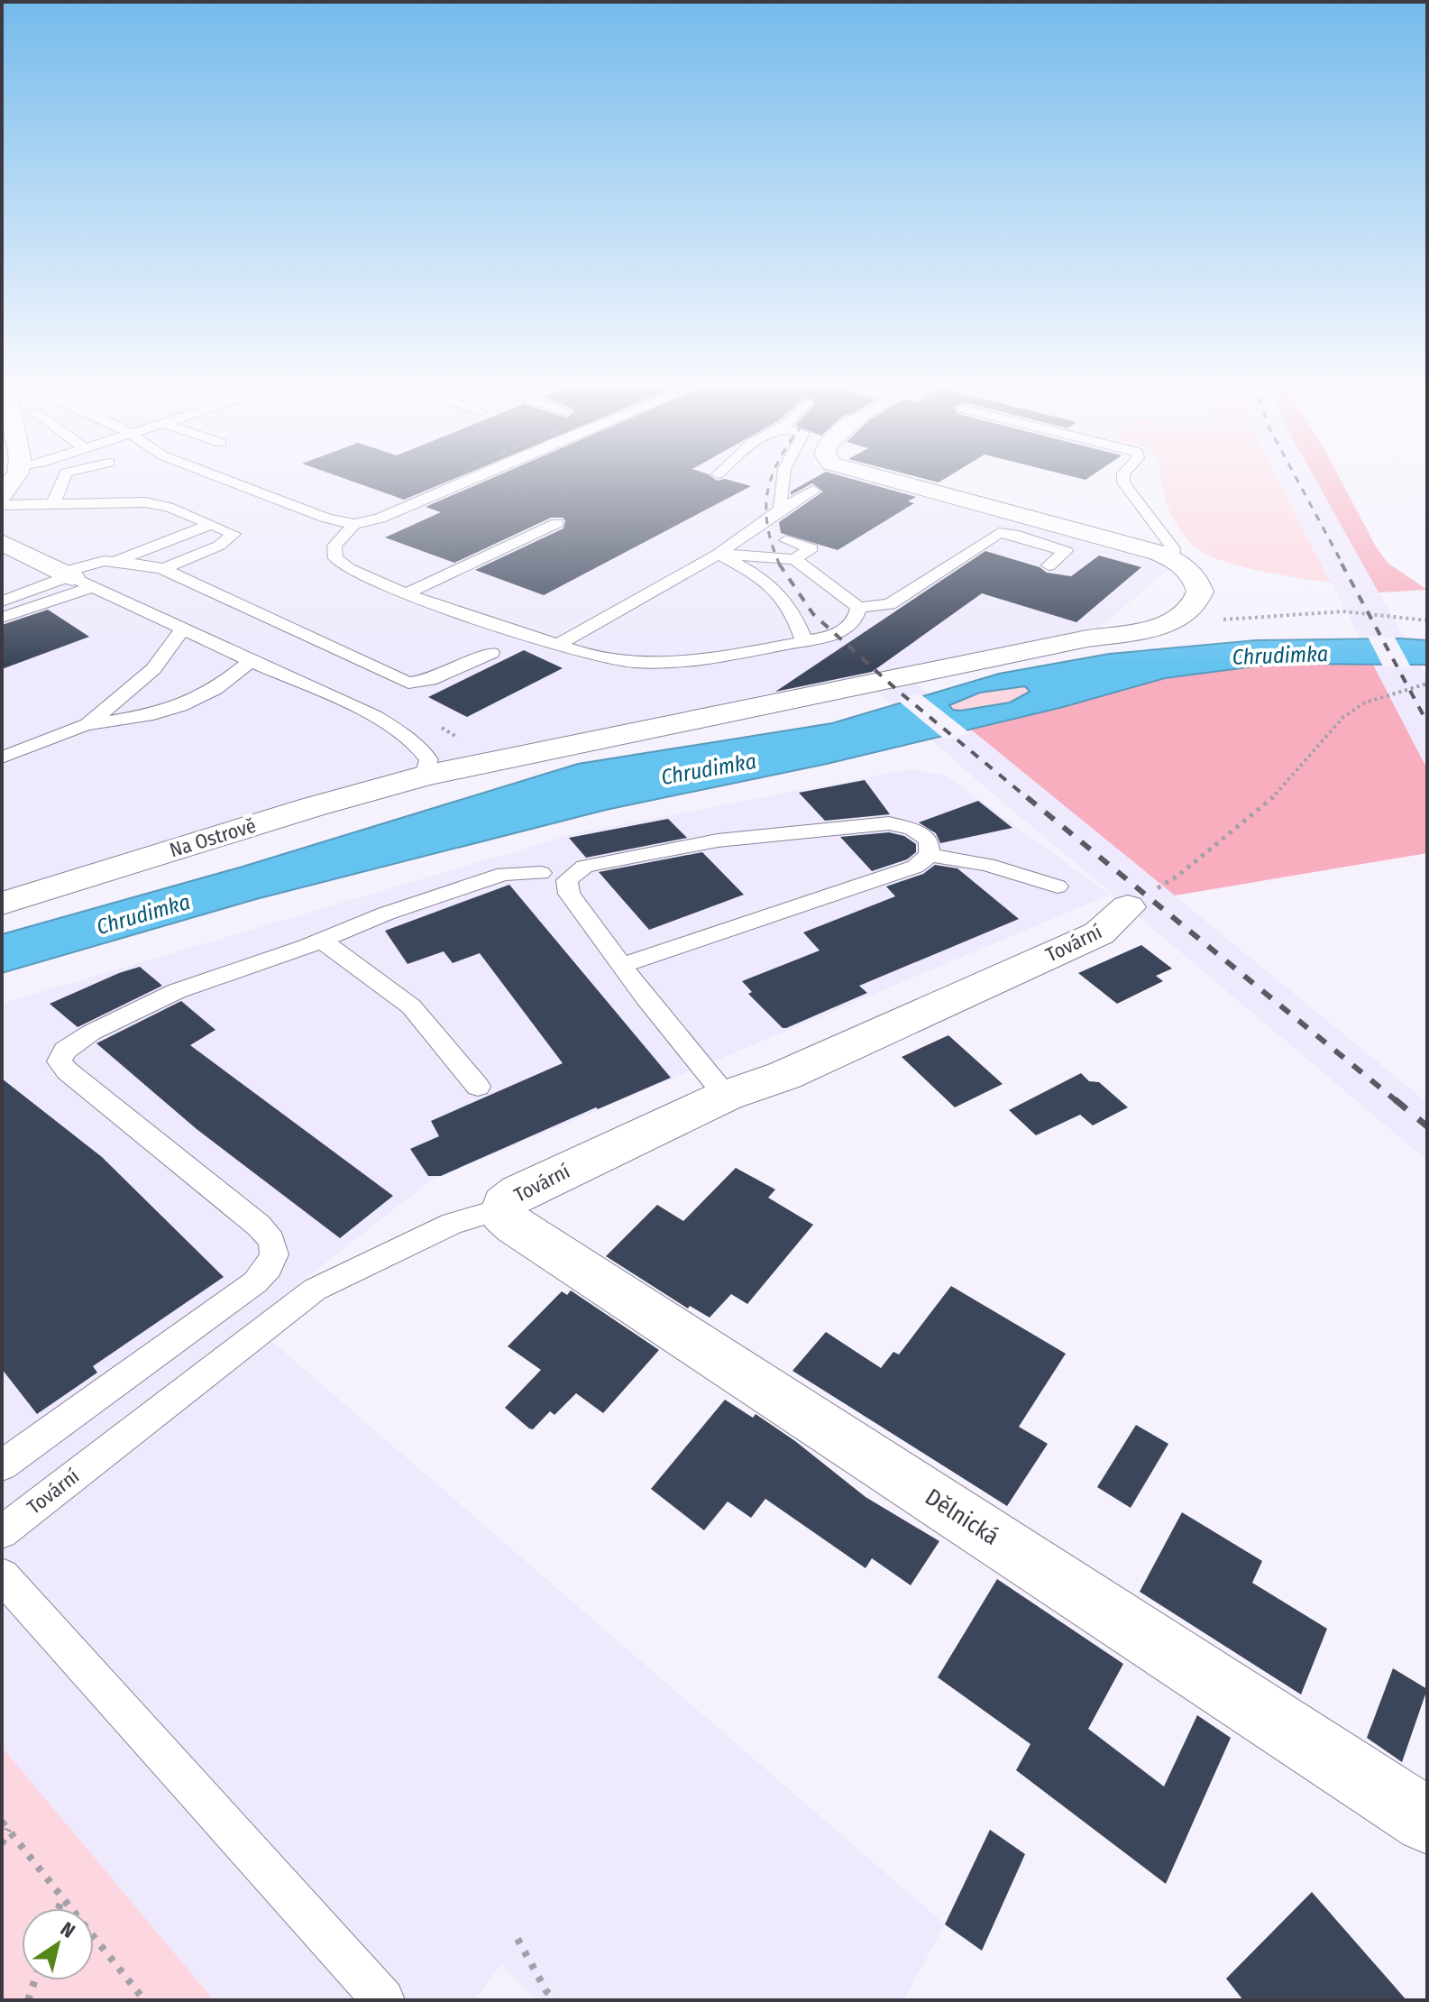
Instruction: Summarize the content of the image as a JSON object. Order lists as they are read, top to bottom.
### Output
{
  "streets": {
    "street": ["Na Ostrově", "Tovární", "Dělnická"]
  },
  "crossings": [
    ["Tovární", "Dělnická"]
  ],
  "water": ["Chrudimka"],
  "north": "top right"
}
